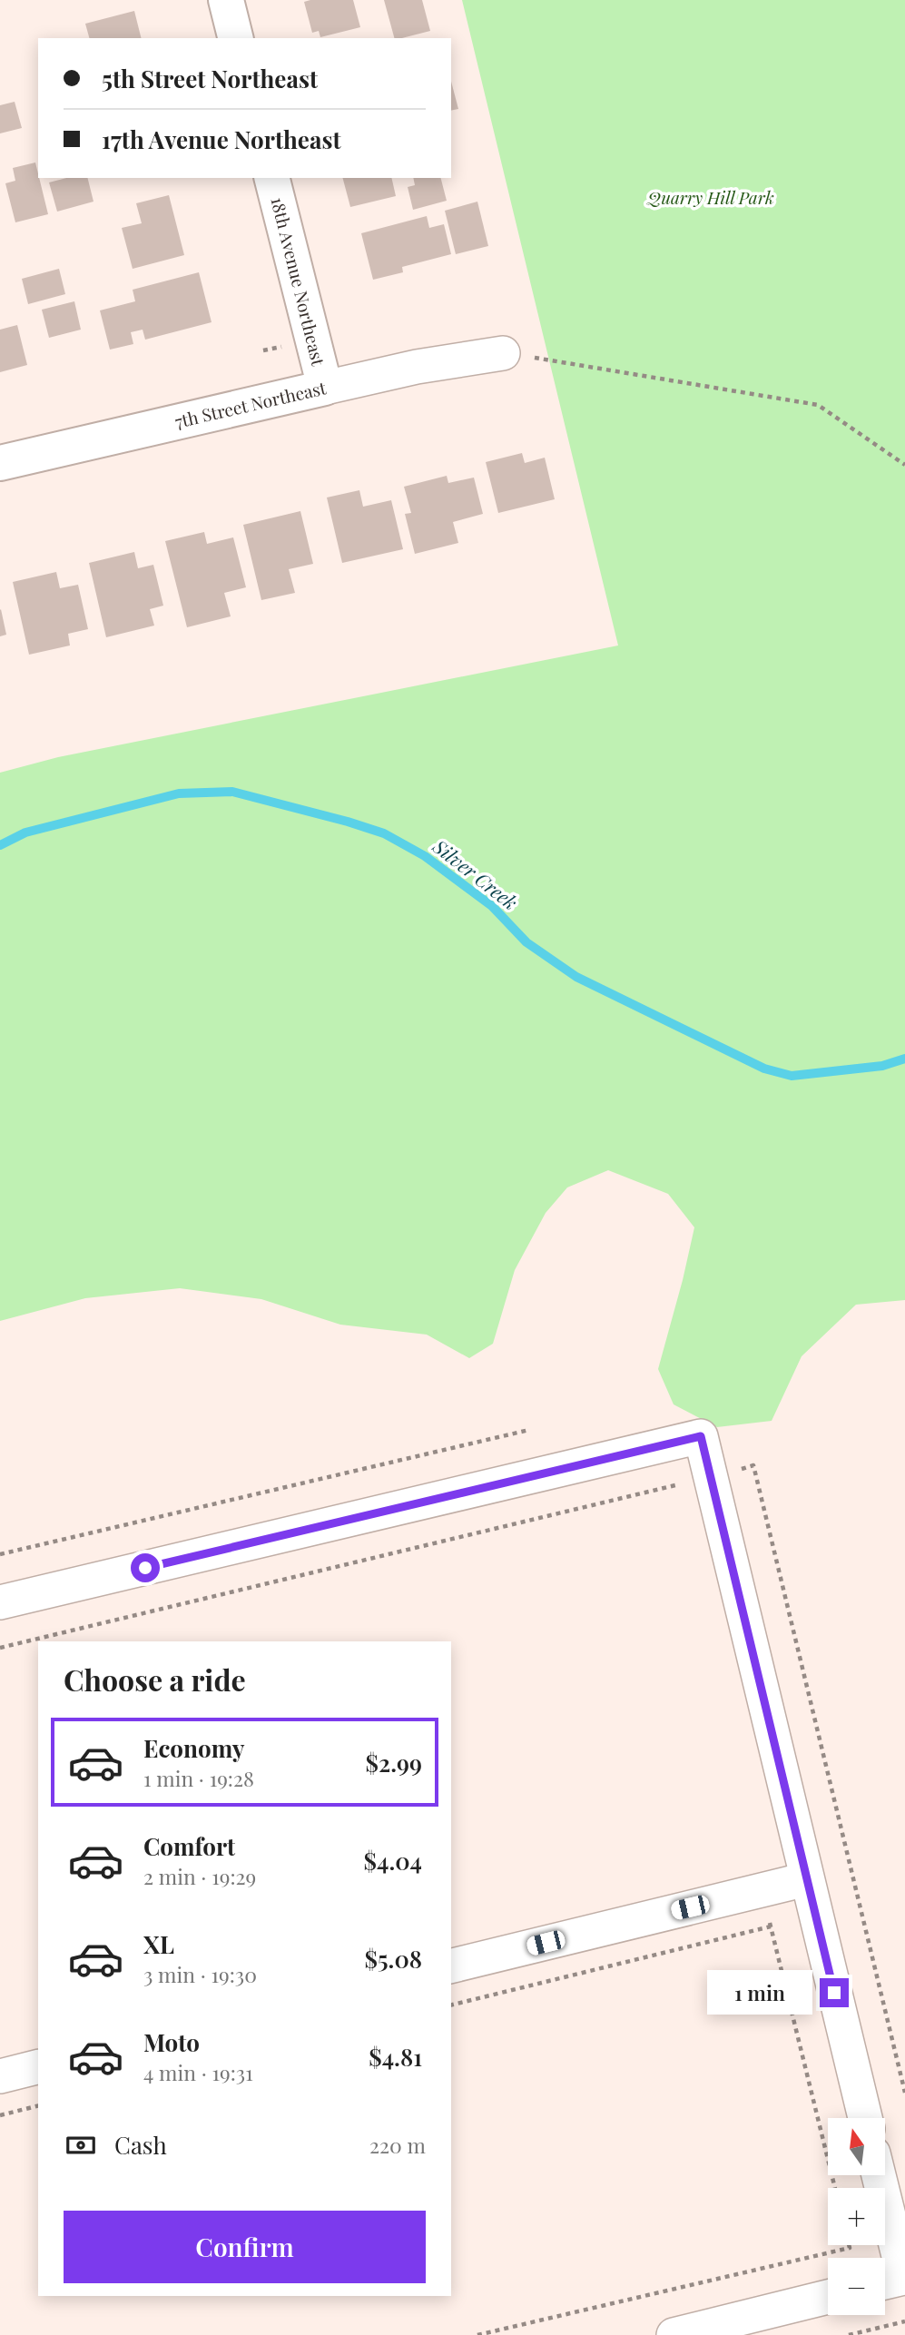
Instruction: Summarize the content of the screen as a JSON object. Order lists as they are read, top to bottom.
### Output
{
  "streets": {
    "street": ["18th Avenue Northeast", "7th Street Northeast"]
  },
  "crossings": [
    ["18th Avenue Northeast", "7th Street Northeast"]
  ],
  "water": ["Silver Creek"],
  "parks": ["Quarry Hill Park"],
  "north": "top",
  "page": {
    "banner": ["5th Street Northeast", "17th Avenue Northeast"],
    "heading": "Choose a ride",
    "list": [
      {
        "name": "Economy",
        "note": "1 min · 19:28",
        "value": "$2.99"
      },
      {
        "name": "Comfort",
        "note": "2 min · 19:29",
        "value": "$4.04"
      },
      {
        "name": "XL",
        "note": "3 min · 19:30",
        "value": "$5.08"
      },
      {
        "name": "Moto",
        "note": "4 min · 19:31",
        "value": "$4.81"
      }
    ],
    "bubble": "1 min",
    "pay": ["Cash", "220 m"],
    "map_buttons": ["+", "−"],
    "buttons": "Confirm"
  }
}
